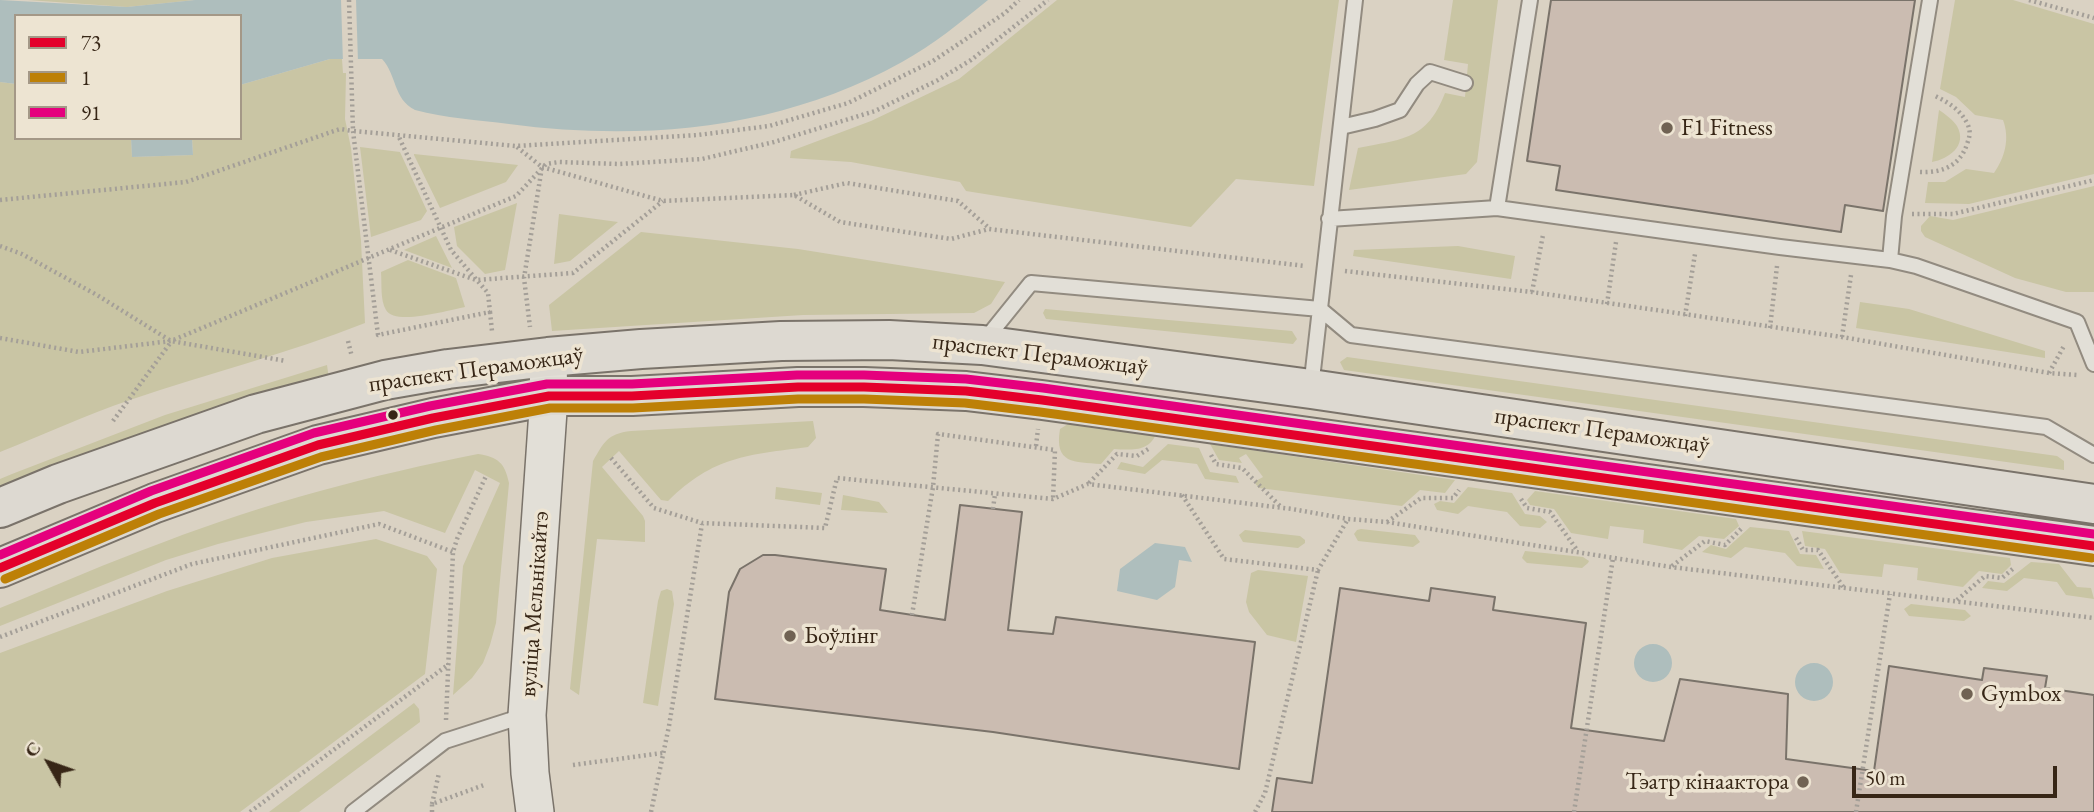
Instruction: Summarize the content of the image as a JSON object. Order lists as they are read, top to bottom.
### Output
{
  "streets": {
    "main road": ["праспект Пераможцаў", "вуліца Мельнікайтэ"]
  },
  "crossings": [
    ["праспект Пераможцаў", "вуліца Мельнікайтэ"]
  ],
  "places": [
    "F1 Fitness",
    "Боўлінг",
    "Gymbox",
    "Тэатр кінаактора"
  ],
  "lines": ["transit line 91", "transit line 73", "transit line 1"],
  "legend": ["73", "1", "91"],
  "scale_bar": "50 m",
  "north": "top left"
}
